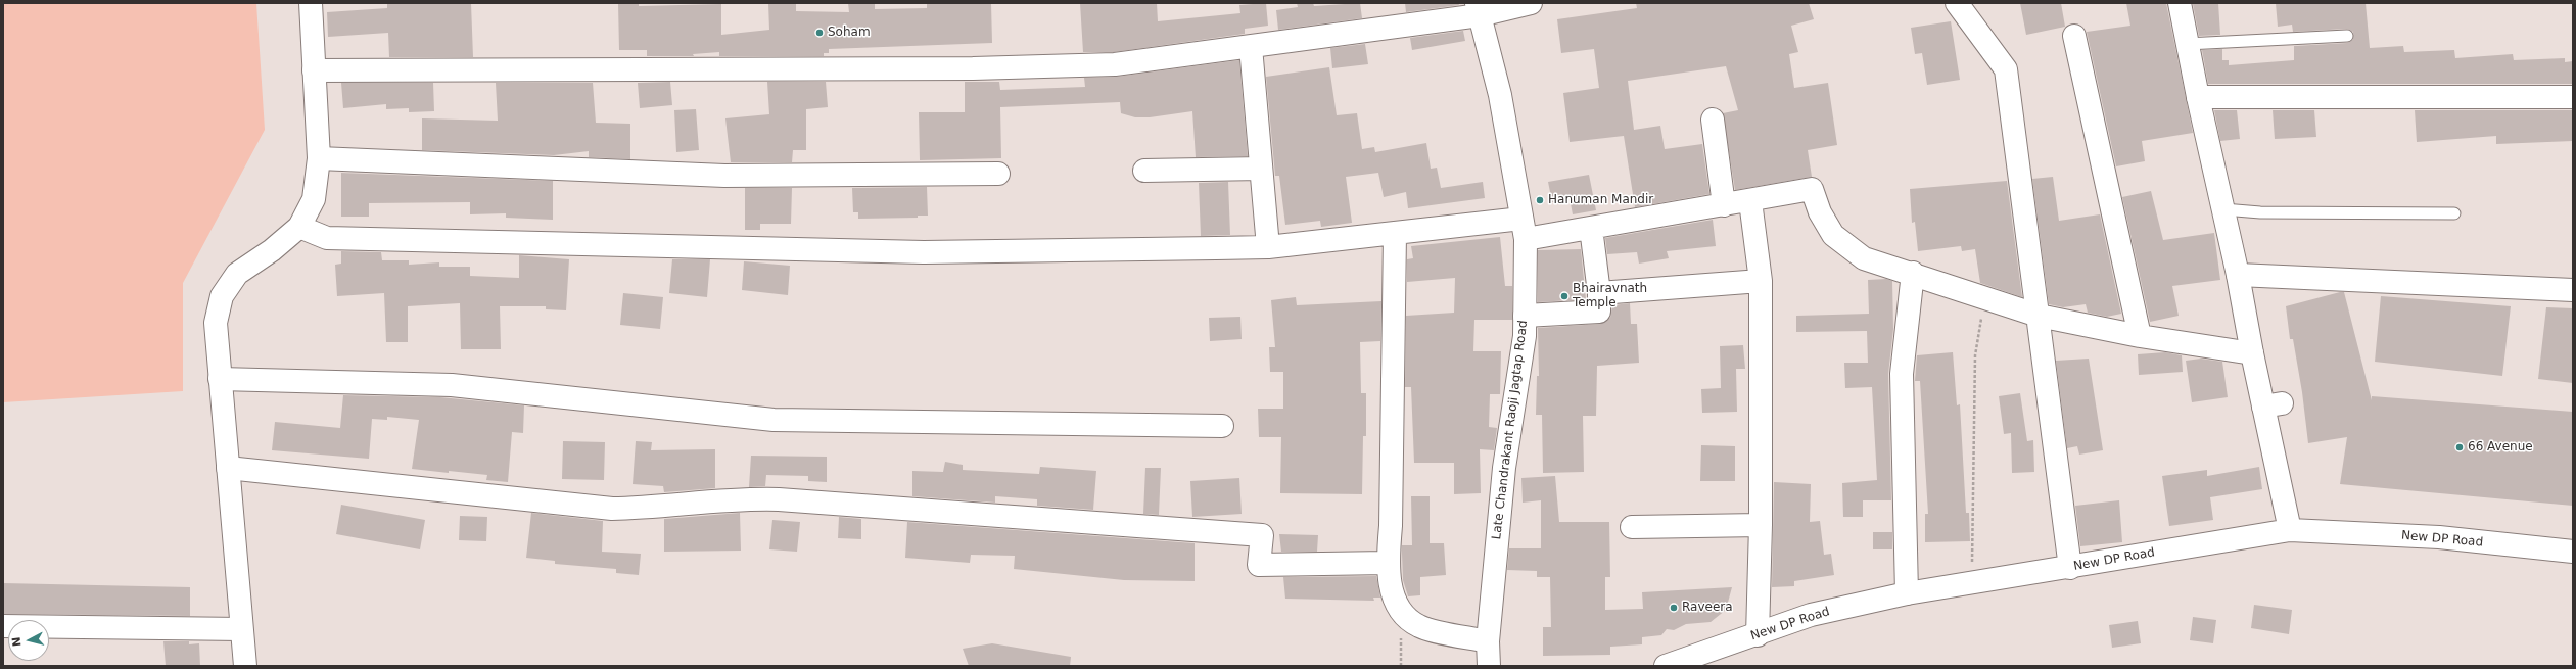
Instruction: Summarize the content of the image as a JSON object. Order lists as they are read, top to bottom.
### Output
{
  "streets": {
    "street": ["Late Chandrakant Raoji Jagtap Road", "New DP Road"]
  },
  "places": [
    "Soham",
    "Hanuman Mandir",
    "Bhairavnath Temple",
    "66 Avenue",
    "Raveera"
  ],
  "north": "left"
}
